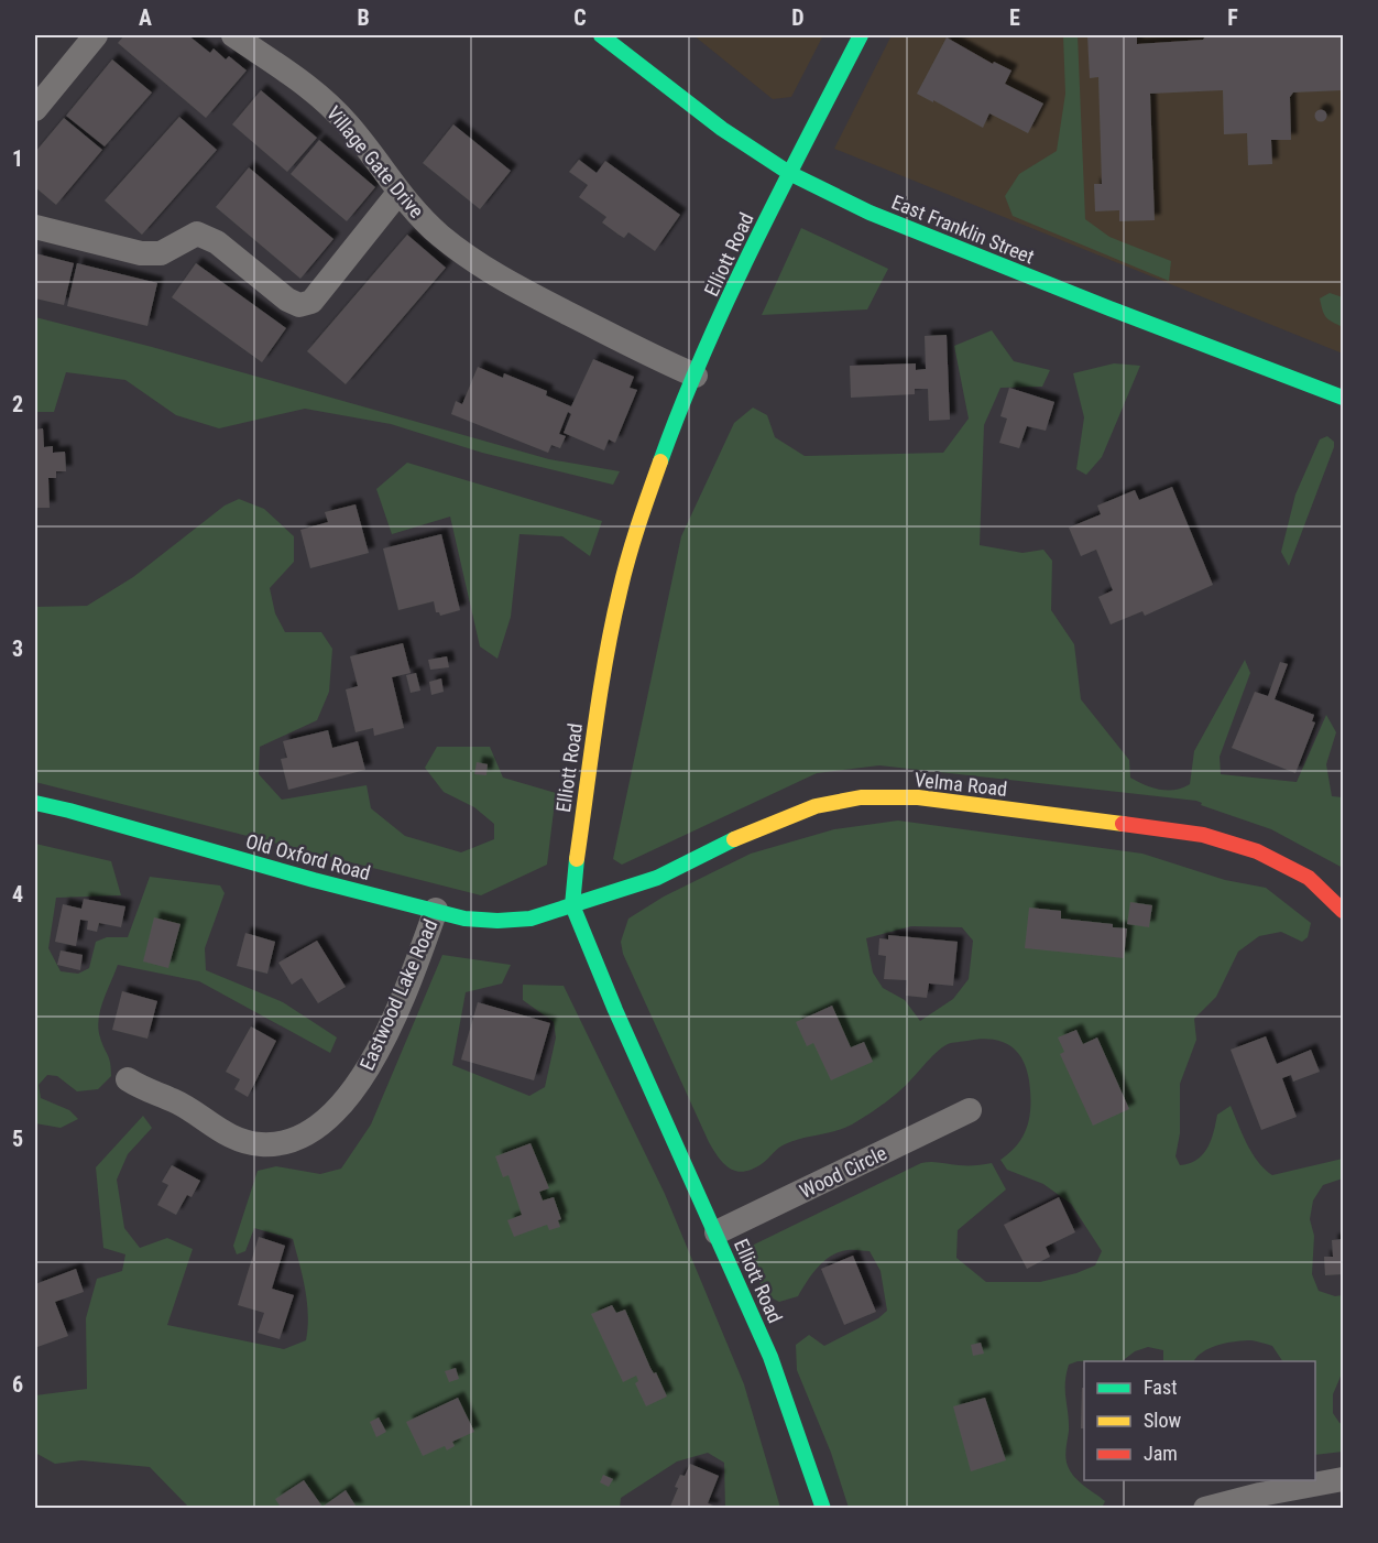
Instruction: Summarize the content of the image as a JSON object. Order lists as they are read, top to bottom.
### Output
{
  "streets": {
    "street": [
      "Village Gate Drive",
      "East Franklin Street",
      "Elliott Road",
      "Velma Road",
      "Old Oxford Road",
      "Eastwood Lake Road",
      "Wood Circle"
    ]
  },
  "crossings": [
    ["Village Gate Drive", "Elliott Road"],
    ["East Franklin Street", "Elliott Road"],
    ["Elliott Road", "Velma Road"],
    ["Elliott Road", "Old Oxford Road"],
    ["Elliott Road", "Wood Circle"],
    ["Velma Road", "Old Oxford Road"],
    ["Old Oxford Road", "Eastwood Lake Road"]
  ],
  "legend": ["Fast", "Slow", "Jam"],
  "grid": {
    "columns": [
      "A",
      "B",
      "C",
      "D",
      "E",
      "F"
    ],
    "rows": [
      "1",
      "2",
      "3",
      "4",
      "5",
      "6"
    ]
  }
}
